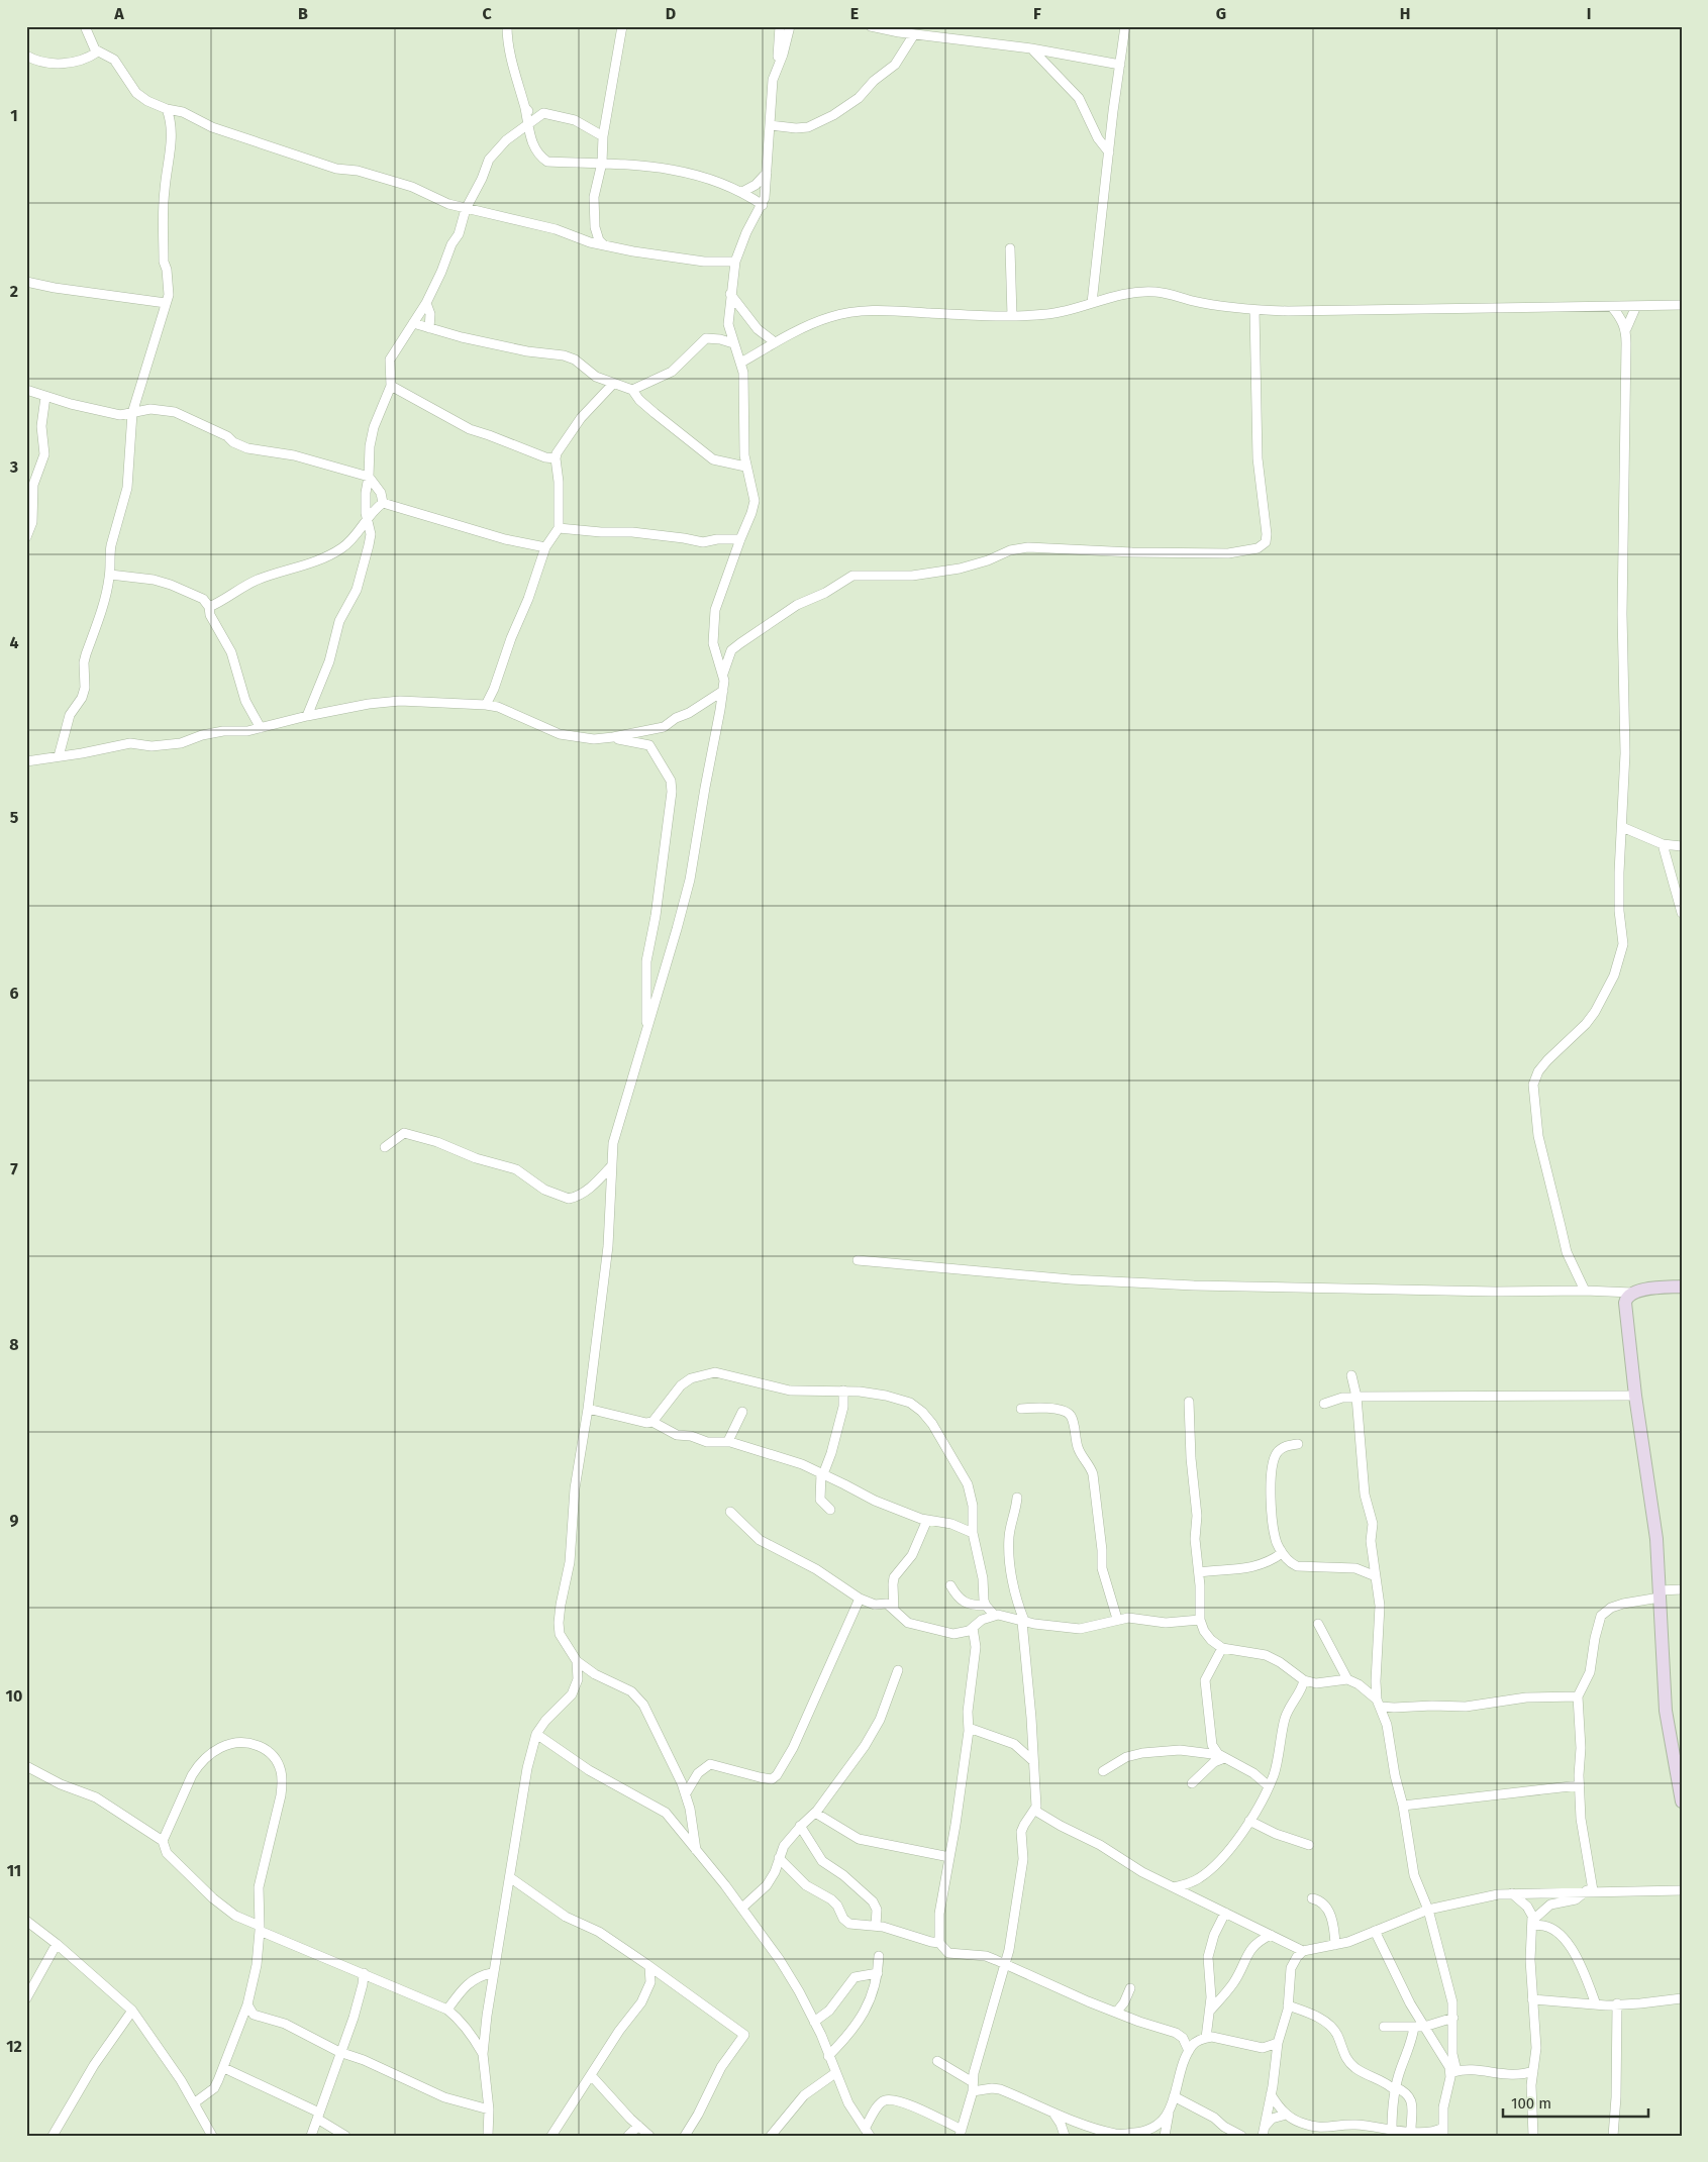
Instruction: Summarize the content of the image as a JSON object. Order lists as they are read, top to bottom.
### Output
{
  "scale_bar": "100 m",
  "grid": {
    "columns": [
      "A",
      "B",
      "C",
      "D",
      "E",
      "F",
      "G",
      "H",
      "I"
    ],
    "rows": [
      "1",
      "2",
      "3",
      "4",
      "5",
      "6",
      "7",
      "8",
      "9",
      "10",
      "11",
      "12"
    ]
  }
}
